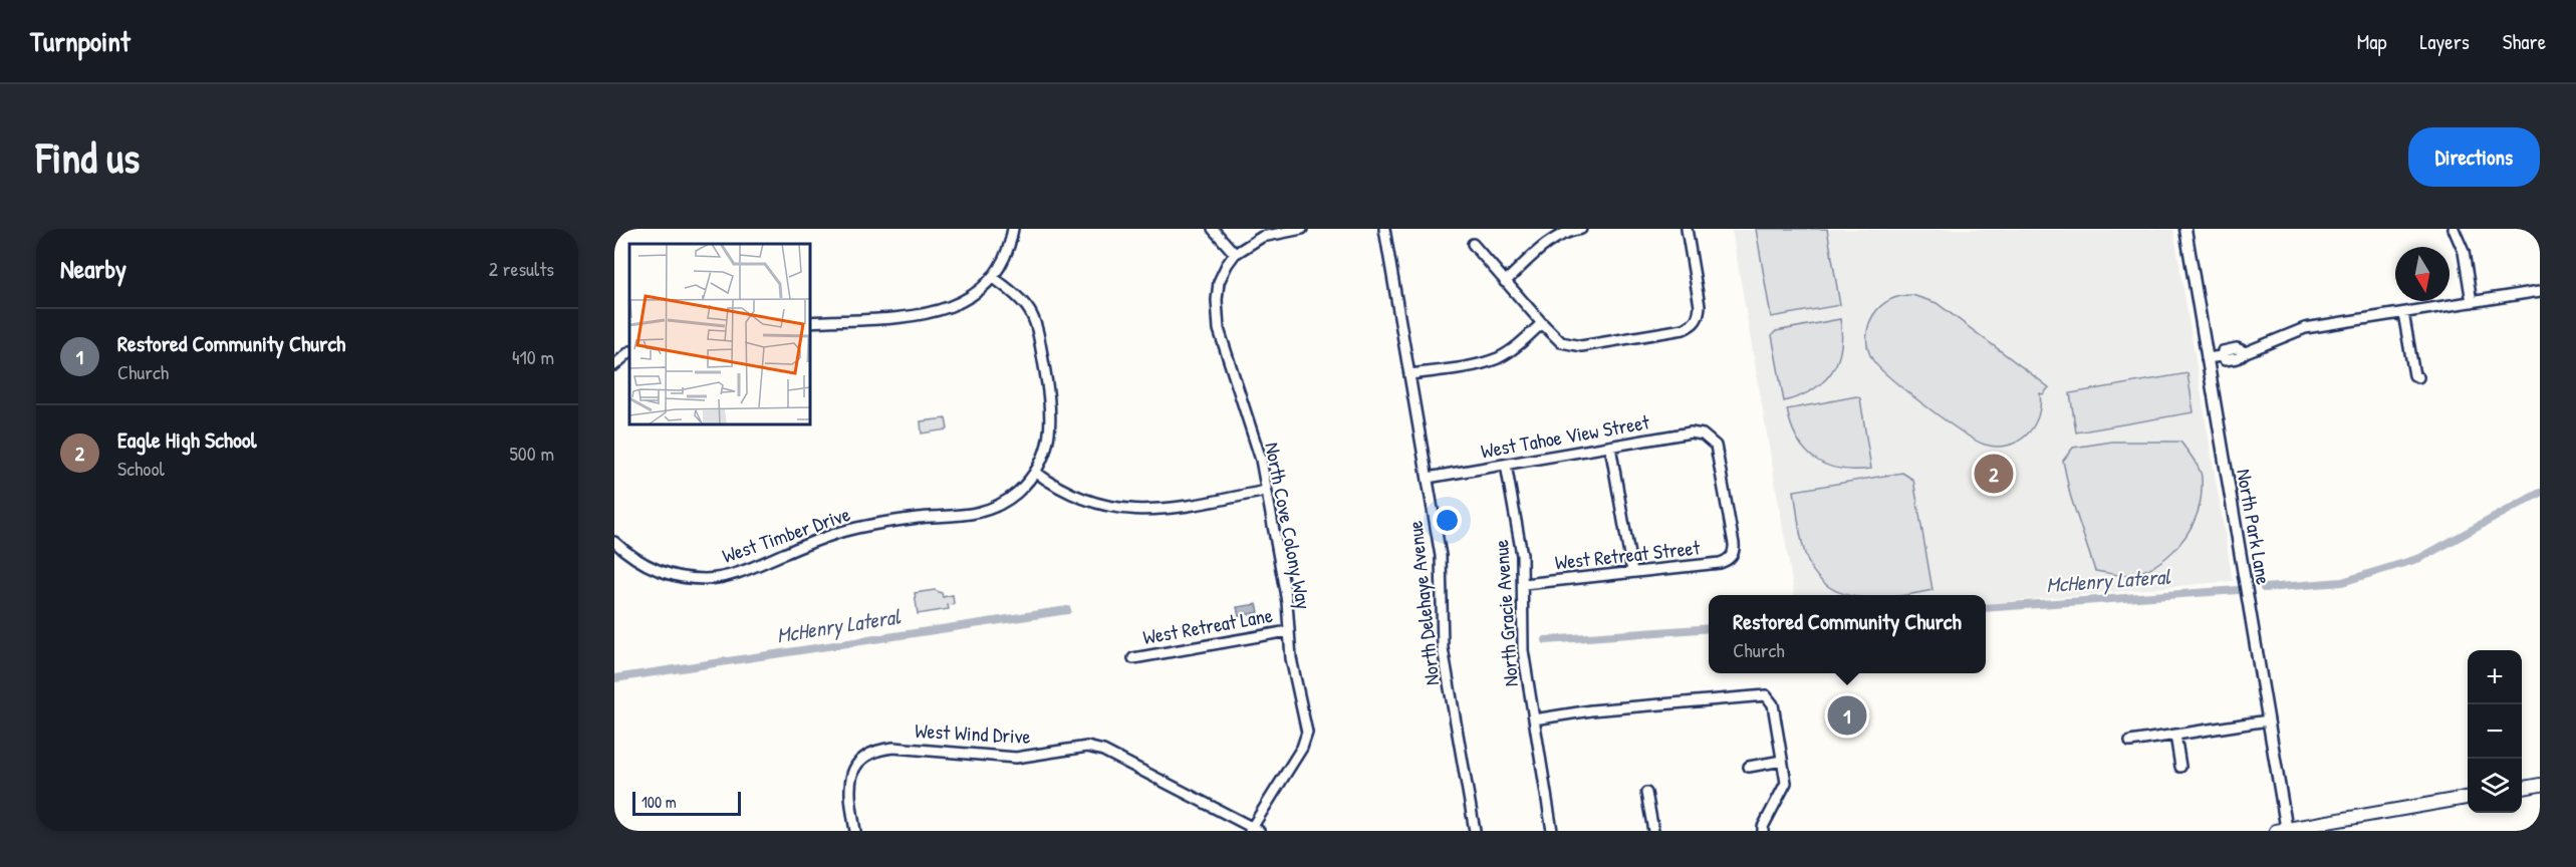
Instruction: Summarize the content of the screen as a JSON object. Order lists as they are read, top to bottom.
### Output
{
  "streets": {
    "street": [
      "West Tahoe View Street",
      "North Cove Colony Way",
      "North Park Lane",
      "West Timber Drive",
      "West Retreat Street",
      "North Delehaye Avenue",
      "North Gracie Avenue",
      "West Retreat Lane",
      "West Wind Drive"
    ]
  },
  "crossings": [
    ["West Tahoe View Street", "West Retreat Street"],
    ["West Tahoe View Street", "North Delehaye Avenue"],
    ["West Tahoe View Street", "North Gracie Avenue"],
    ["North Cove Colony Way", "West Retreat Lane"],
    ["North Cove Colony Way", "West Wind Drive"],
    ["West Retreat Street", "North Gracie Avenue"]
  ],
  "water": ["McHenry Lateral"],
  "scale_bar": "100 m",
  "north": "bottom",
  "page": {
    "header": "Turnpoint",
    "nav": ["Map", "Layers", "Share"],
    "buttons": "Directions",
    "title": "Find us",
    "heading": ["Nearby", "2 results"],
    "list": [
      {
        "mark": "1",
        "name": "Restored Community Church",
        "note": "Church",
        "value": "410 m"
      },
      {
        "mark": "2",
        "name": "Eagle High School",
        "note": "School",
        "value": "500 m"
      }
    ],
    "pins": ["2", "1"],
    "popup": ["Restored Community Church", "Church"],
    "map_buttons": ["+", "−"],
    "scale": "100 m"
  }
}
